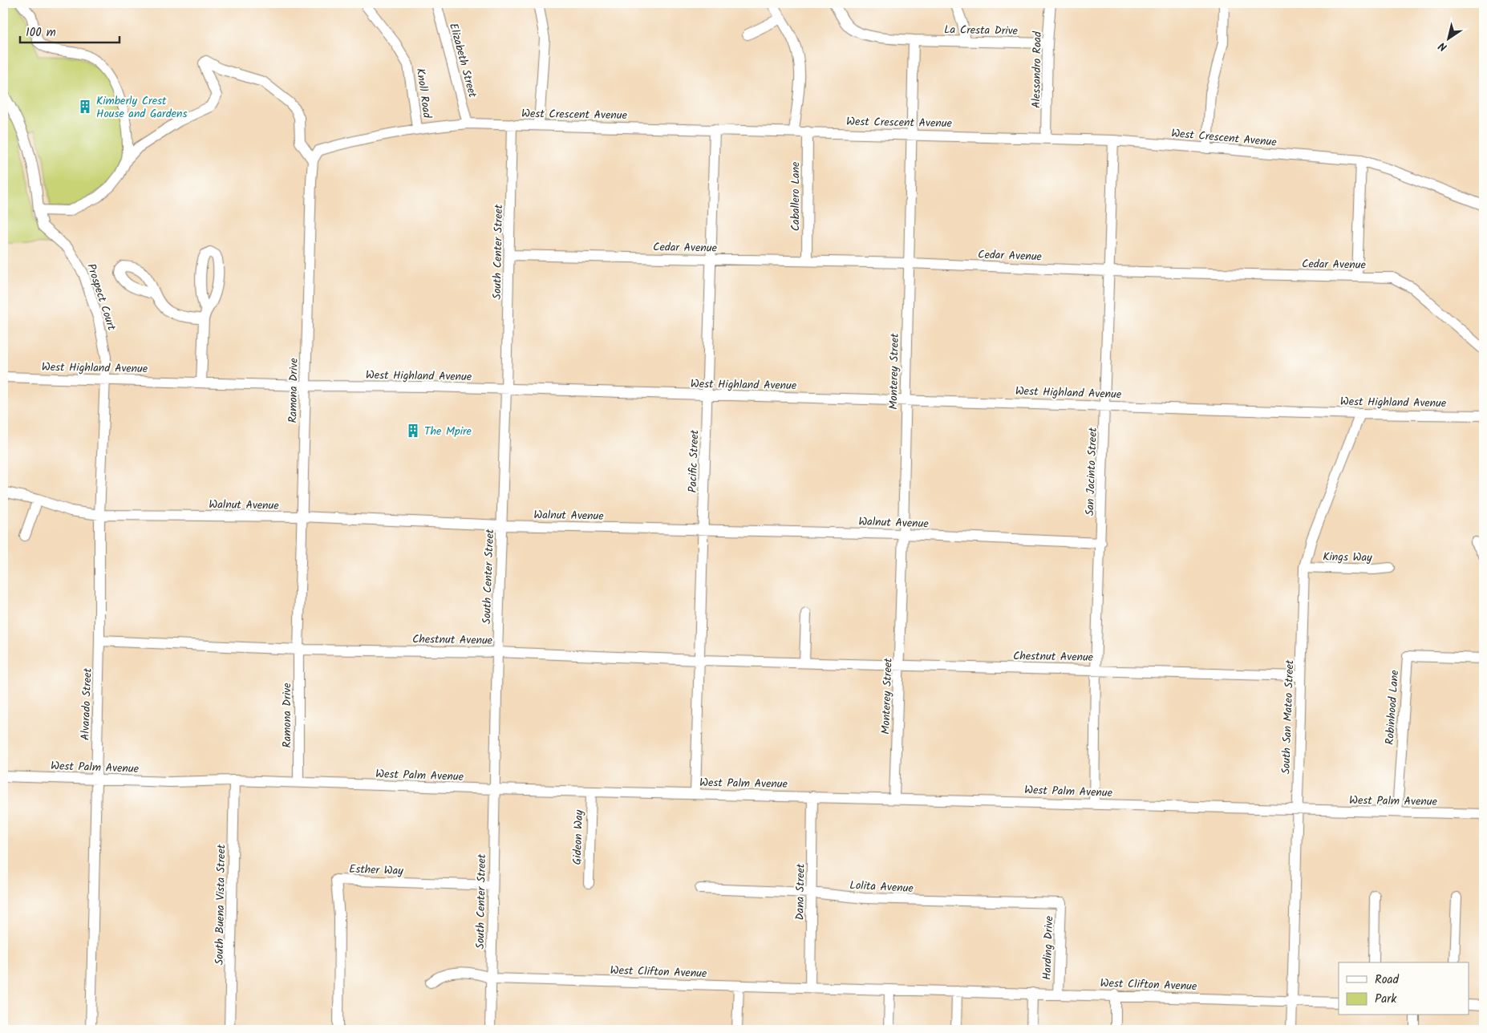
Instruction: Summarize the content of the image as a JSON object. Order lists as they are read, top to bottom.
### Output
{
  "streets": {
    "street": [
      "La Cresta Drive",
      "Elizabeth Street",
      "Alessandro Road",
      "Knoll Road",
      "West Crescent Avenue",
      "Caballero Lane",
      "Cedar Avenue",
      "South Center Street",
      "Prospect Court",
      "West Highland Avenue",
      "Monterey Street",
      "Ramona Drive",
      "Pacific Street",
      "San Jacinto Street",
      "Walnut Avenue",
      "Kings Way",
      "Chestnut Avenue",
      "Alvarado Street",
      "Robinhood Lane",
      "South San Mateo Street",
      "West Palm Avenue",
      "Gideon Way",
      "Esther Way",
      "Lolita Avenue",
      "Dana Street",
      "South Buena Vista Street",
      "Harding Drive",
      "West Clifton Avenue"
    ]
  },
  "crossings": [
    ["La Cresta Drive", "Alessandro Road"],
    ["La Cresta Drive", "Monterey Street"],
    ["Elizabeth Street", "West Crescent Avenue"],
    ["Alessandro Road", "West Crescent Avenue"],
    ["Knoll Road", "West Crescent Avenue"],
    ["West Crescent Avenue", "Caballero Lane"],
    ["West Crescent Avenue", "South Center Street"],
    ["West Crescent Avenue", "Monterey Street"],
    ["West Crescent Avenue", "Ramona Drive"],
    ["West Crescent Avenue", "Pacific Street"],
    ["West Crescent Avenue", "San Jacinto Street"],
    ["Caballero Lane", "Cedar Avenue"],
    ["Cedar Avenue", "South Center Street"],
    ["Cedar Avenue", "Monterey Street"],
    ["Cedar Avenue", "Pacific Street"],
    ["Cedar Avenue", "San Jacinto Street"],
    ["South Center Street", "West Highland Avenue"],
    ["South Center Street", "Walnut Avenue"],
    ["South Center Street", "Chestnut Avenue"],
    ["South Center Street", "West Palm Avenue"],
    ["South Center Street", "Esther Way"],
    ["South Center Street", "West Clifton Avenue"],
    ["Prospect Court", "West Highland Avenue"],
    ["Prospect Court", "Alvarado Street"],
    ["West Highland Avenue", "Monterey Street"],
    ["West Highland Avenue", "Ramona Drive"],
    ["West Highland Avenue", "Pacific Street"],
    ["West Highland Avenue", "San Jacinto Street"],
    ["West Highland Avenue", "Alvarado Street"],
    ["West Highland Avenue", "South San Mateo Street"],
    ["Monterey Street", "Walnut Avenue"],
    ["Monterey Street", "Chestnut Avenue"],
    ["Monterey Street", "West Palm Avenue"],
    ["Ramona Drive", "Walnut Avenue"],
    ["Ramona Drive", "Chestnut Avenue"],
    ["Ramona Drive", "West Palm Avenue"],
    ["Pacific Street", "Walnut Avenue"],
    ["Pacific Street", "Chestnut Avenue"],
    ["Pacific Street", "West Palm Avenue"],
    ["San Jacinto Street", "Walnut Avenue"],
    ["San Jacinto Street", "Chestnut Avenue"],
    ["San Jacinto Street", "West Palm Avenue"],
    ["Walnut Avenue", "Alvarado Street"],
    ["Kings Way", "South San Mateo Street"],
    ["Chestnut Avenue", "Alvarado Street"],
    ["Chestnut Avenue", "South San Mateo Street"],
    ["Alvarado Street", "West Palm Avenue"],
    ["Robinhood Lane", "West Palm Avenue"],
    ["South San Mateo Street", "West Palm Avenue"],
    ["South San Mateo Street", "West Clifton Avenue"],
    ["West Palm Avenue", "Gideon Way"],
    ["West Palm Avenue", "Dana Street"],
    ["West Palm Avenue", "South Buena Vista Street"],
    ["Lolita Avenue", "Dana Street"],
    ["Lolita Avenue", "Harding Drive"],
    ["Dana Street", "West Clifton Avenue"],
    ["Harding Drive", "West Clifton Avenue"]
  ],
  "places": {
    "building": ["Kimberly Crest House and Gardens", "The Mpire"]
  },
  "legend": ["Road", "Park"],
  "scale_bar": "100 m",
  "north": "bottom left"
}
